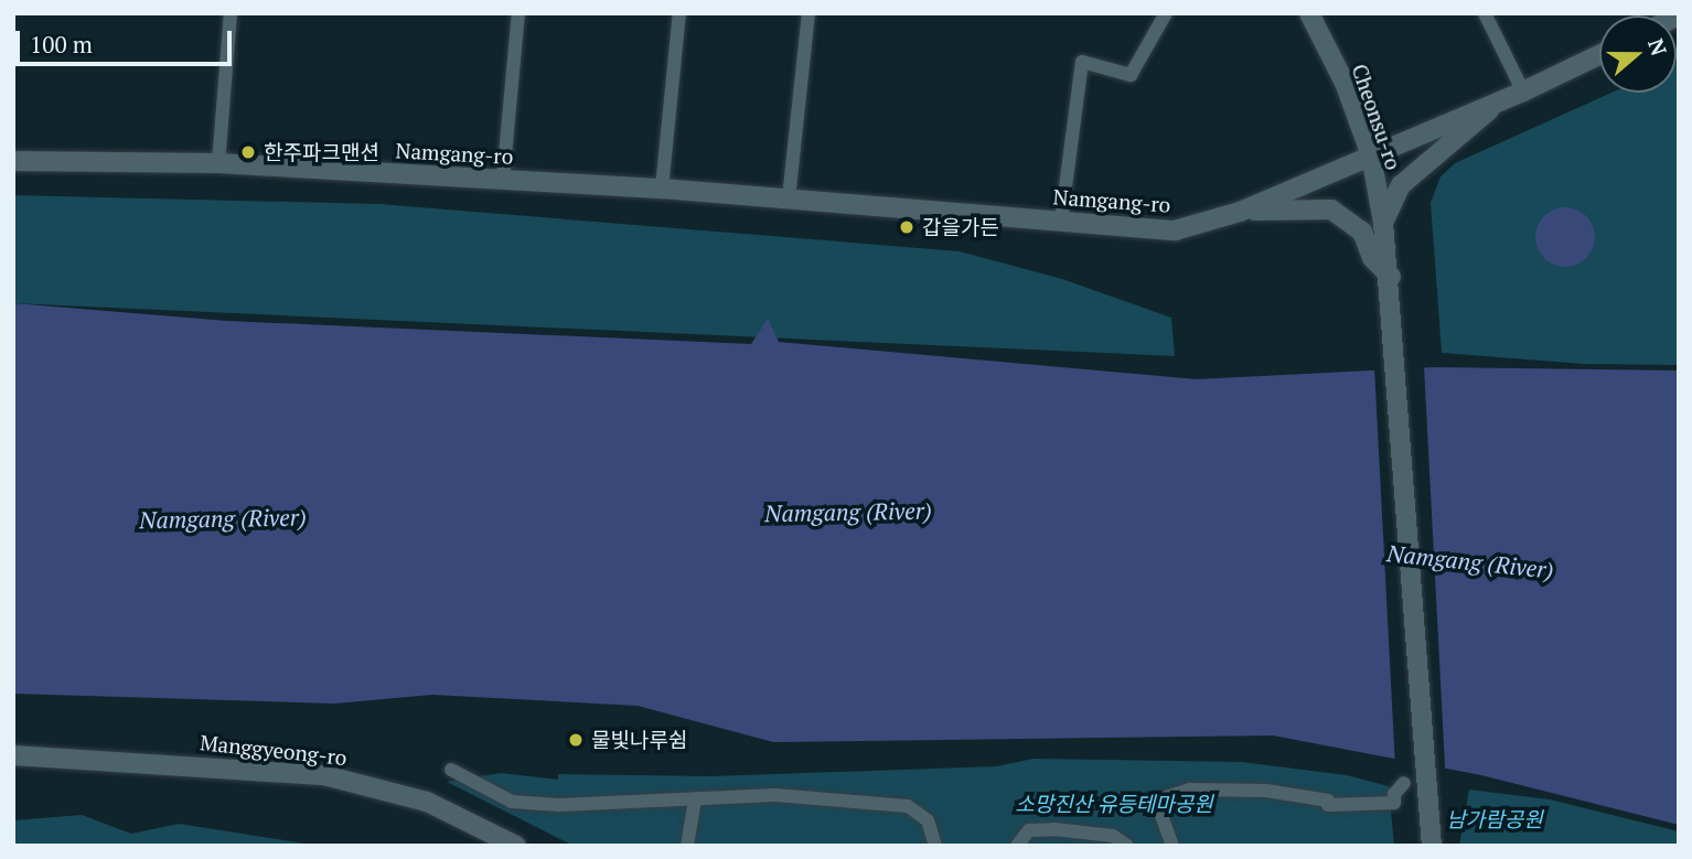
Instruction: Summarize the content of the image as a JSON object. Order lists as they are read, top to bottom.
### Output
{
  "streets": {
    "street": ["Cheonsu-ro", "Namgang-ro", "Manggyeong-ro"]
  },
  "crossings": [
    ["Cheonsu-ro", "Namgang-ro"]
  ],
  "water": ["Namgang (River)"],
  "parks": ["소망진산 유등테마공원", "남가람공원"],
  "places": ["한주파크맨션", "갑을가든", "물빛나루쉼"],
  "scale_bar": "100 m",
  "north": "right"
}
